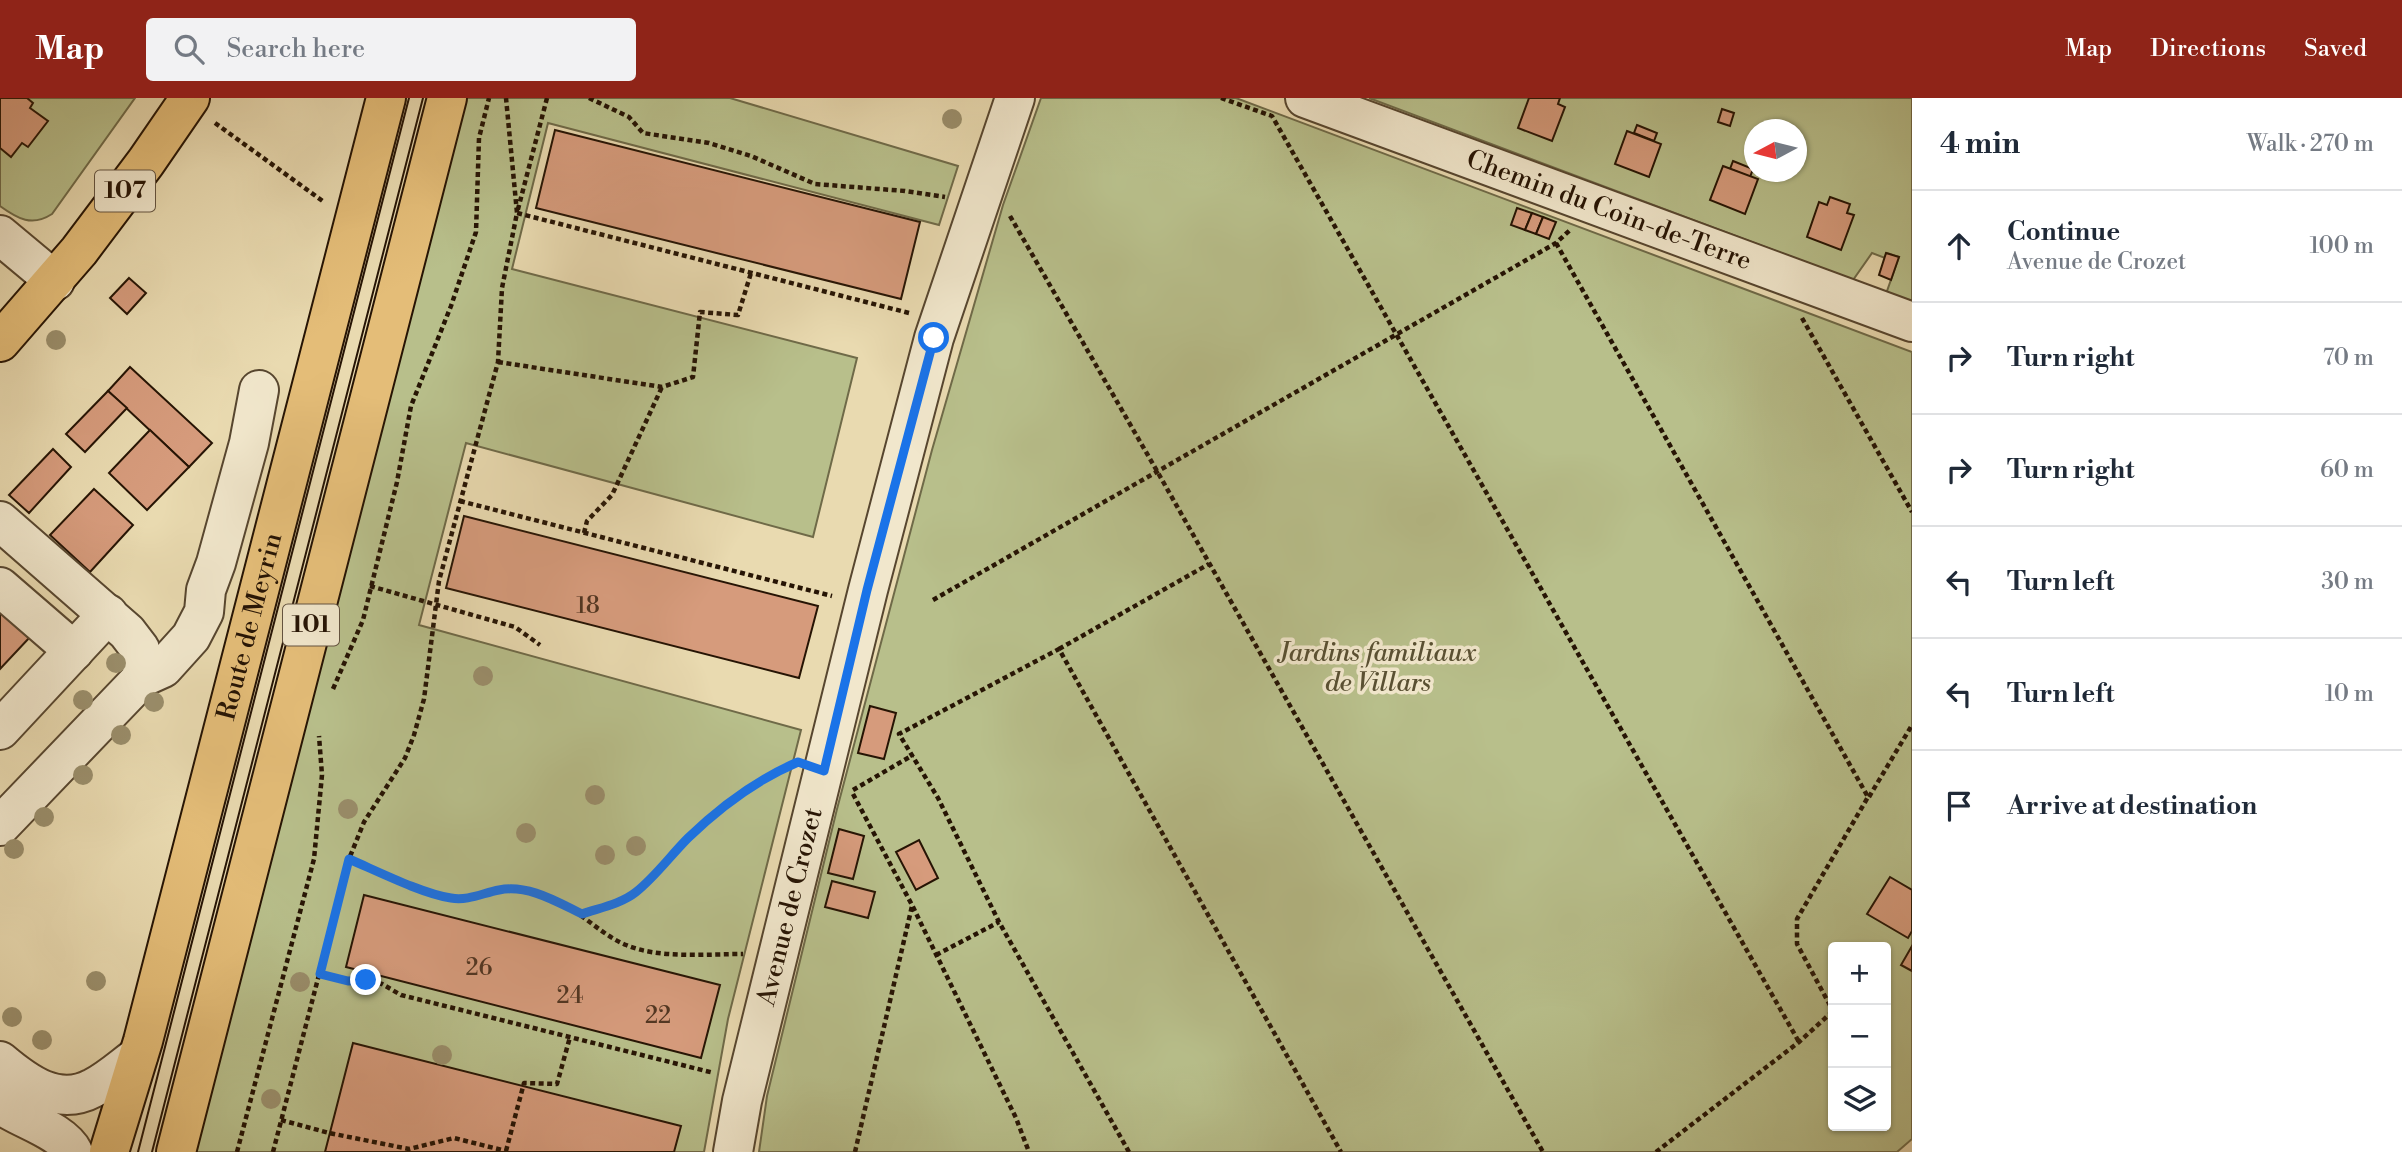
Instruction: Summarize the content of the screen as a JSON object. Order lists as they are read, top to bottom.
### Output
{
  "streets": {
    "main road": ["107", "101", "Route de Meyrin"],
    "street": ["Chemin du Coin-de-Terre", "Avenue de Crozet"]
  },
  "parks": ["Jardins familiaux de Villars"],
  "house_numbers": [
    "18",
    "26",
    "24",
    "22"
  ],
  "north": "left",
  "page": {
    "header": "Map",
    "search": "Search here",
    "nav": ["Map", "Directions", "Saved"],
    "heading": ["4 min", "Walk · 270 m"],
    "list": [
      ["Continue", "Avenue de Crozet", "100 m"],
      ["Turn right", "70 m"],
      ["Turn right", "60 m"],
      ["Turn left", "30 m"],
      ["Turn left", "10 m"],
      "Arrive at destination"
    ],
    "map_buttons": ["+", "−"]
  }
}
